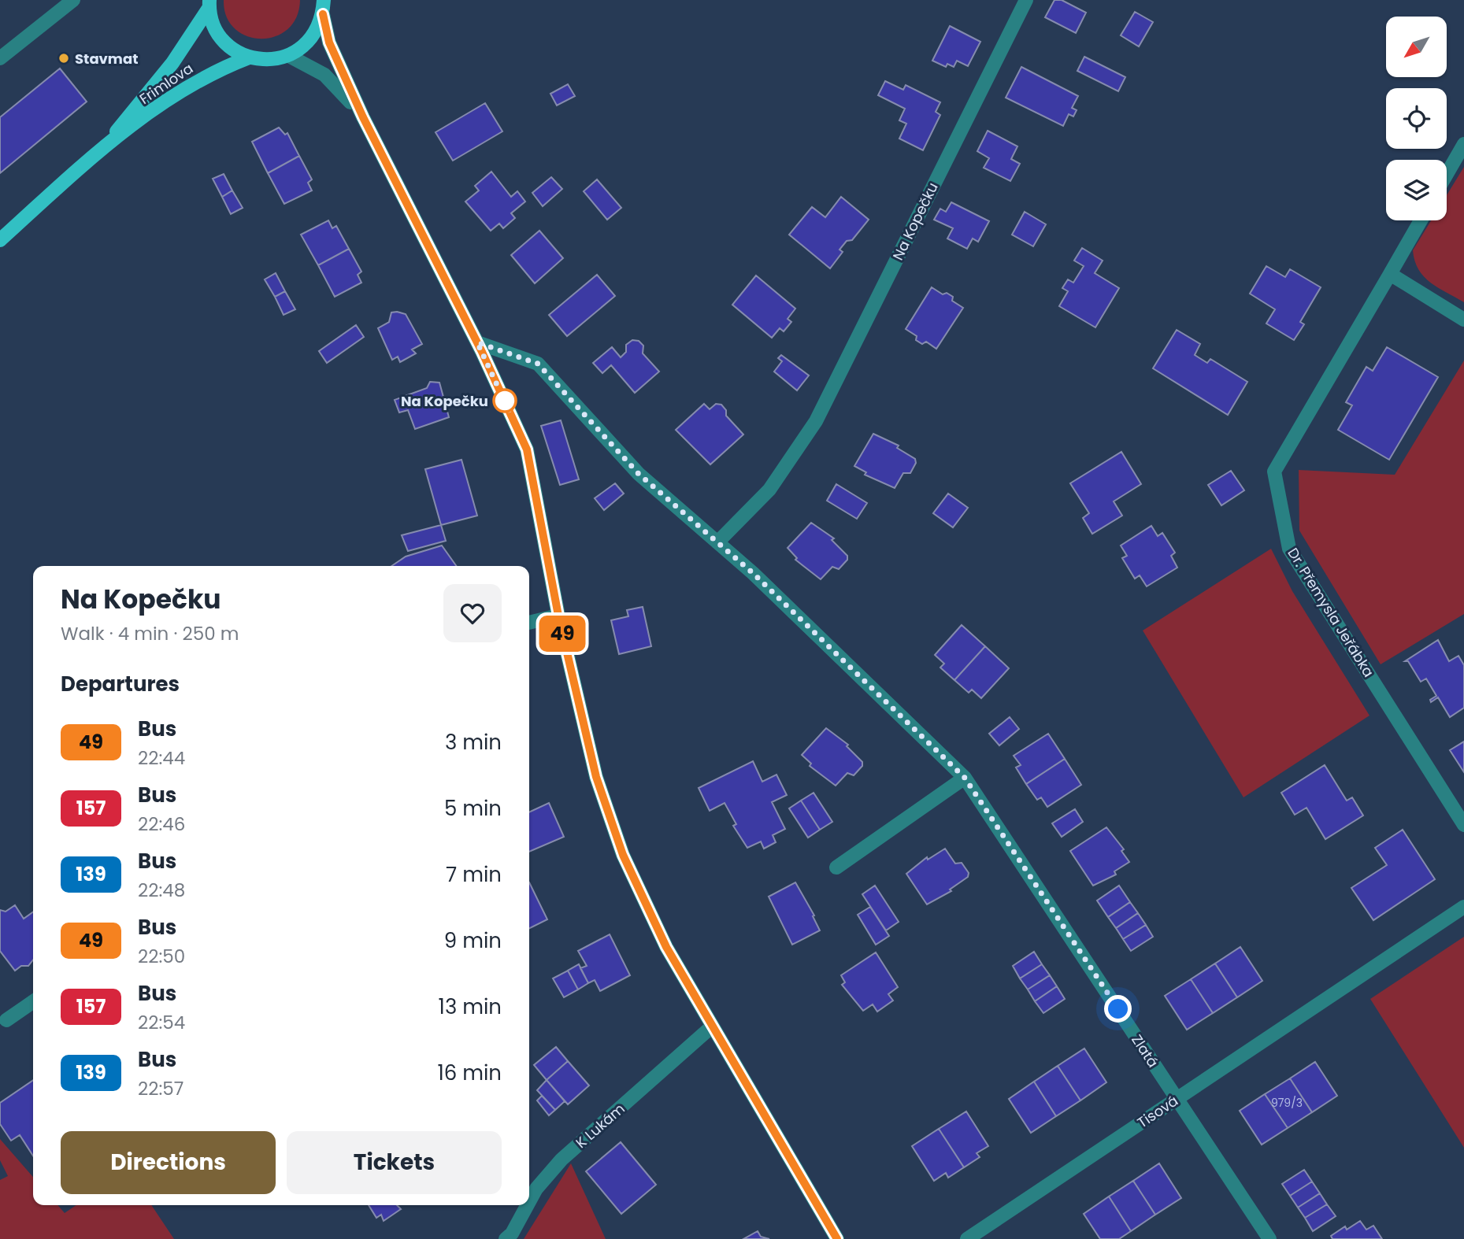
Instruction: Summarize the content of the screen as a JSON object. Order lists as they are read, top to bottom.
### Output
{
  "streets": {
    "main road": ["Frimlova"],
    "street": [
      "Na Kopečku",
      "Dr. Přemysla Jeřábka",
      "Zlatá",
      "Tisová",
      "K Lukám"
    ]
  },
  "crossings": [
    ["Na Kopečku", "Zlatá"],
    ["Zlatá", "Tisová"]
  ],
  "places": ["Stavmat", "Na Kopečku"],
  "lines": ["bus line 49"],
  "house_numbers": ["979/3"],
  "north": "bottom left",
  "page": {
    "on_map": "49",
    "heading": [
      ["Na Kopečku", "Walk · 4 min · 250 m"],
      "Departures"
    ],
    "list": [
      {
        "mark": "49",
        "name": "Bus",
        "note": "22:44",
        "value": "3 min"
      },
      {
        "mark": "157",
        "name": "Bus",
        "note": "22:46",
        "value": "5 min"
      },
      {
        "mark": "139",
        "name": "Bus",
        "note": "22:48",
        "value": "7 min"
      },
      {
        "mark": "49",
        "name": "Bus",
        "note": "22:50",
        "value": "9 min"
      },
      {
        "mark": "157",
        "name": "Bus",
        "note": "22:54",
        "value": "13 min"
      },
      {
        "mark": "139",
        "name": "Bus",
        "note": "22:57",
        "value": "16 min"
      }
    ],
    "buttons": ["Directions", "Tickets"]
  }
}
